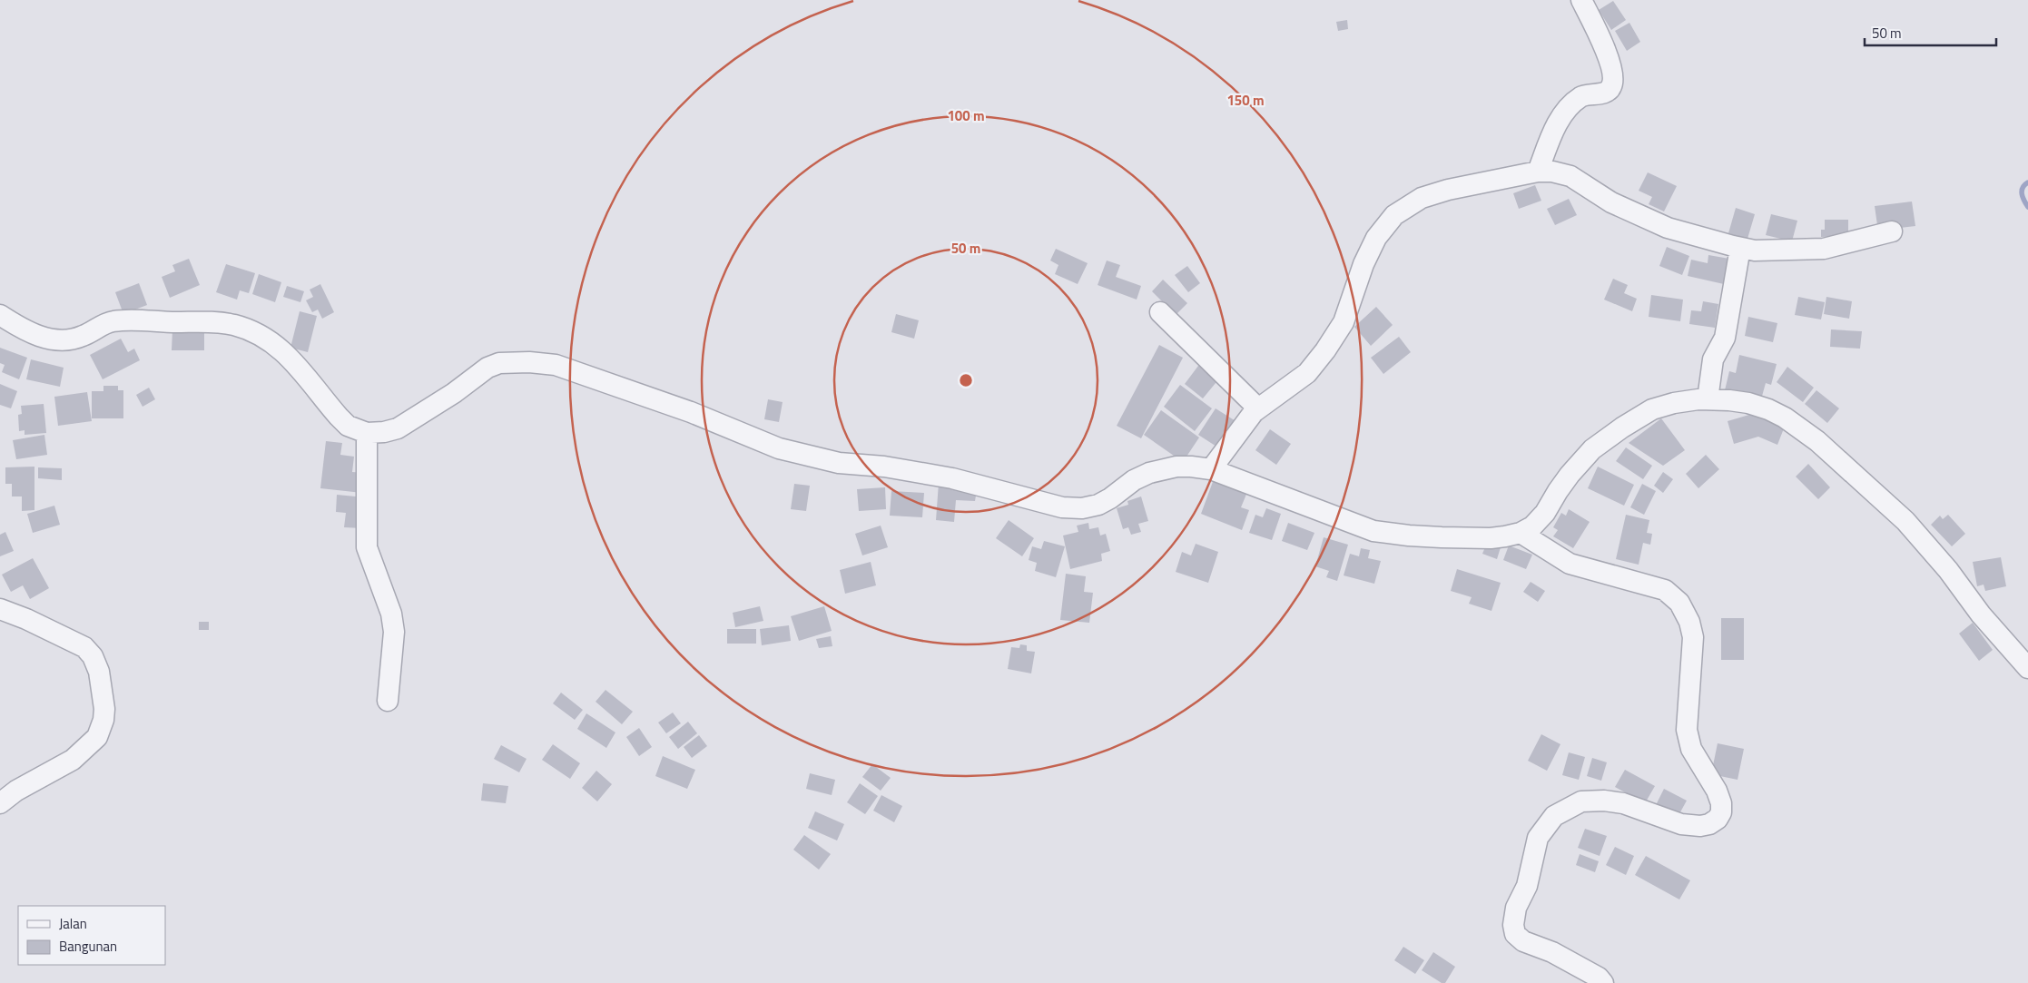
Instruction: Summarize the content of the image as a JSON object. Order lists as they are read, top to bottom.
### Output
{
  "legend": ["Jalan", "Bangunan"],
  "scale_bar": "50 m",
  "rings": ["150 m", "100 m", "50 m"]
}
